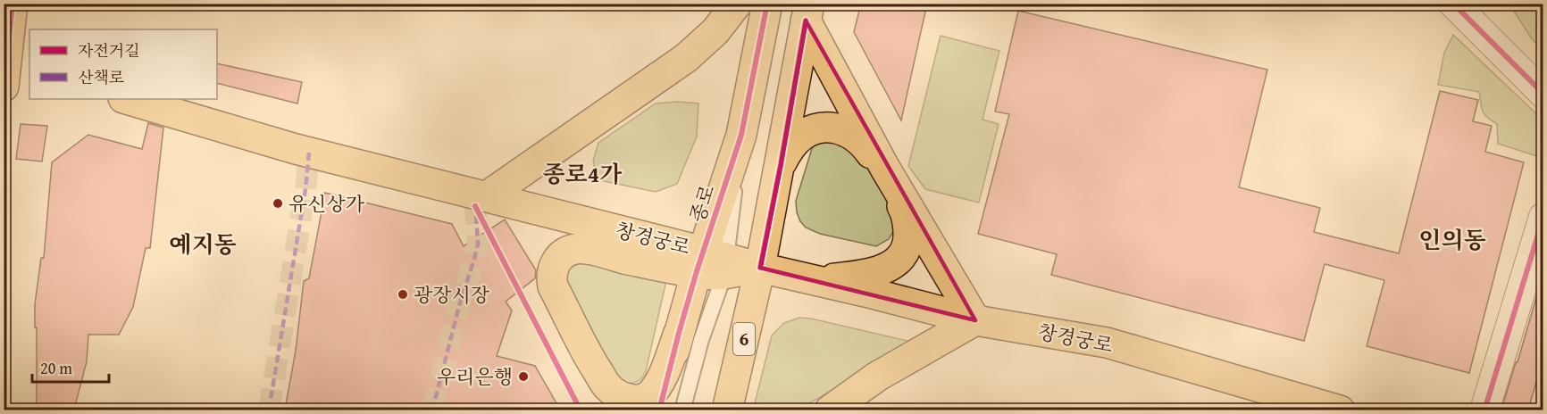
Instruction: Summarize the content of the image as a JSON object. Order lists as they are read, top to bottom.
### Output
{
  "streets": {
    "main road": ["종로", "창경궁로", "6"]
  },
  "crossings": [
    ["종로", "창경궁로"],
    ["창경궁로", "6"]
  ],
  "districts": ["종로4가", "인의동", "예지동"],
  "places": ["유신상가", "광장시장", "우리은행"],
  "legend": ["자전거길", "산책로"],
  "scale_bar": "20 m"
}
